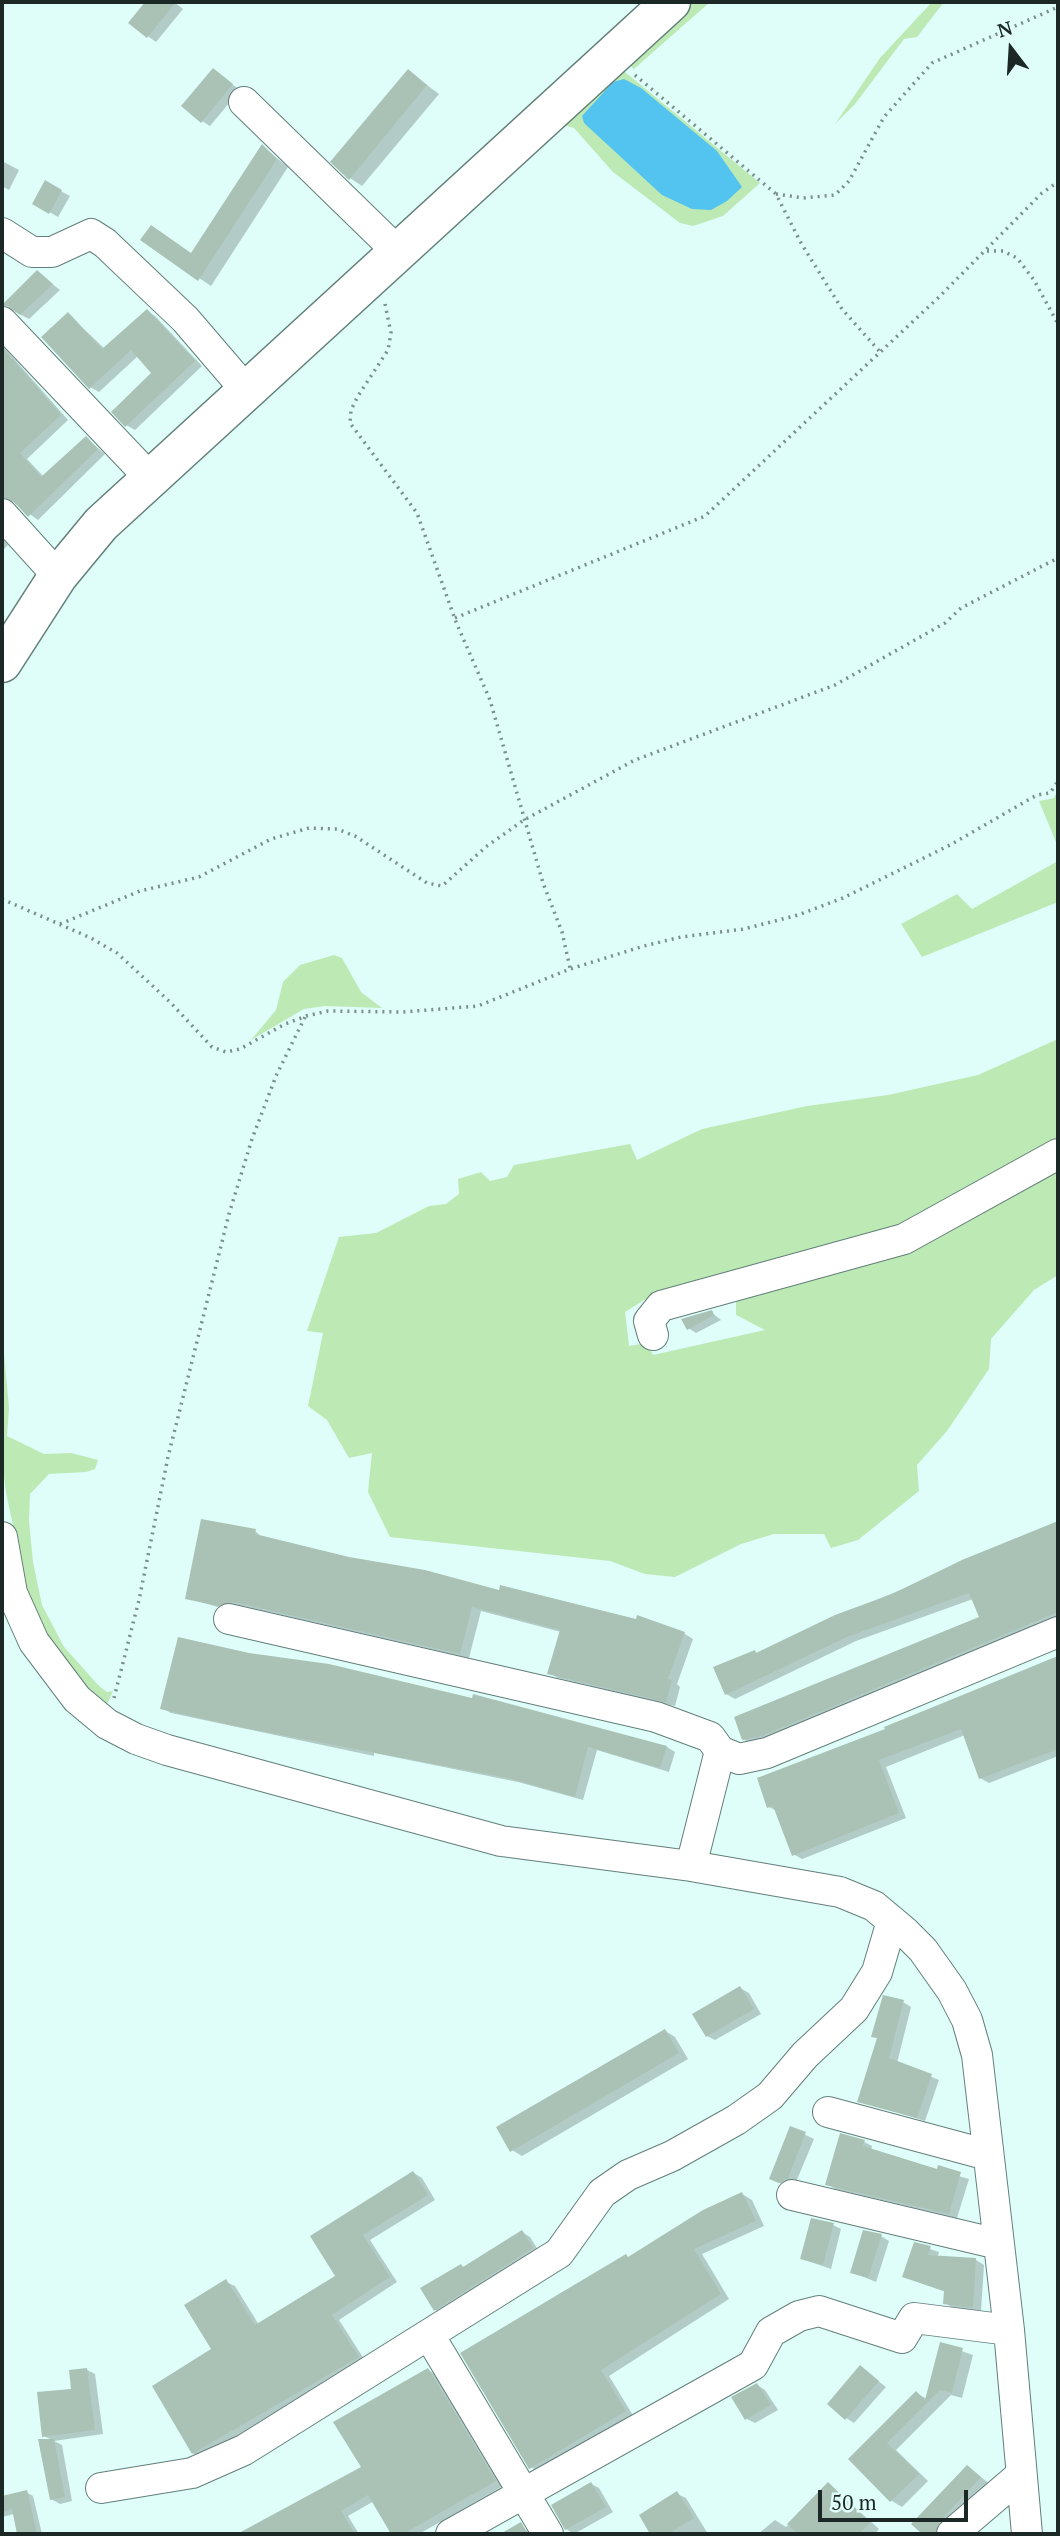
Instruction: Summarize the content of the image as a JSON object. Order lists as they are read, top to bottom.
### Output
{
  "scale_bar": "50 m",
  "north": "top"
}
